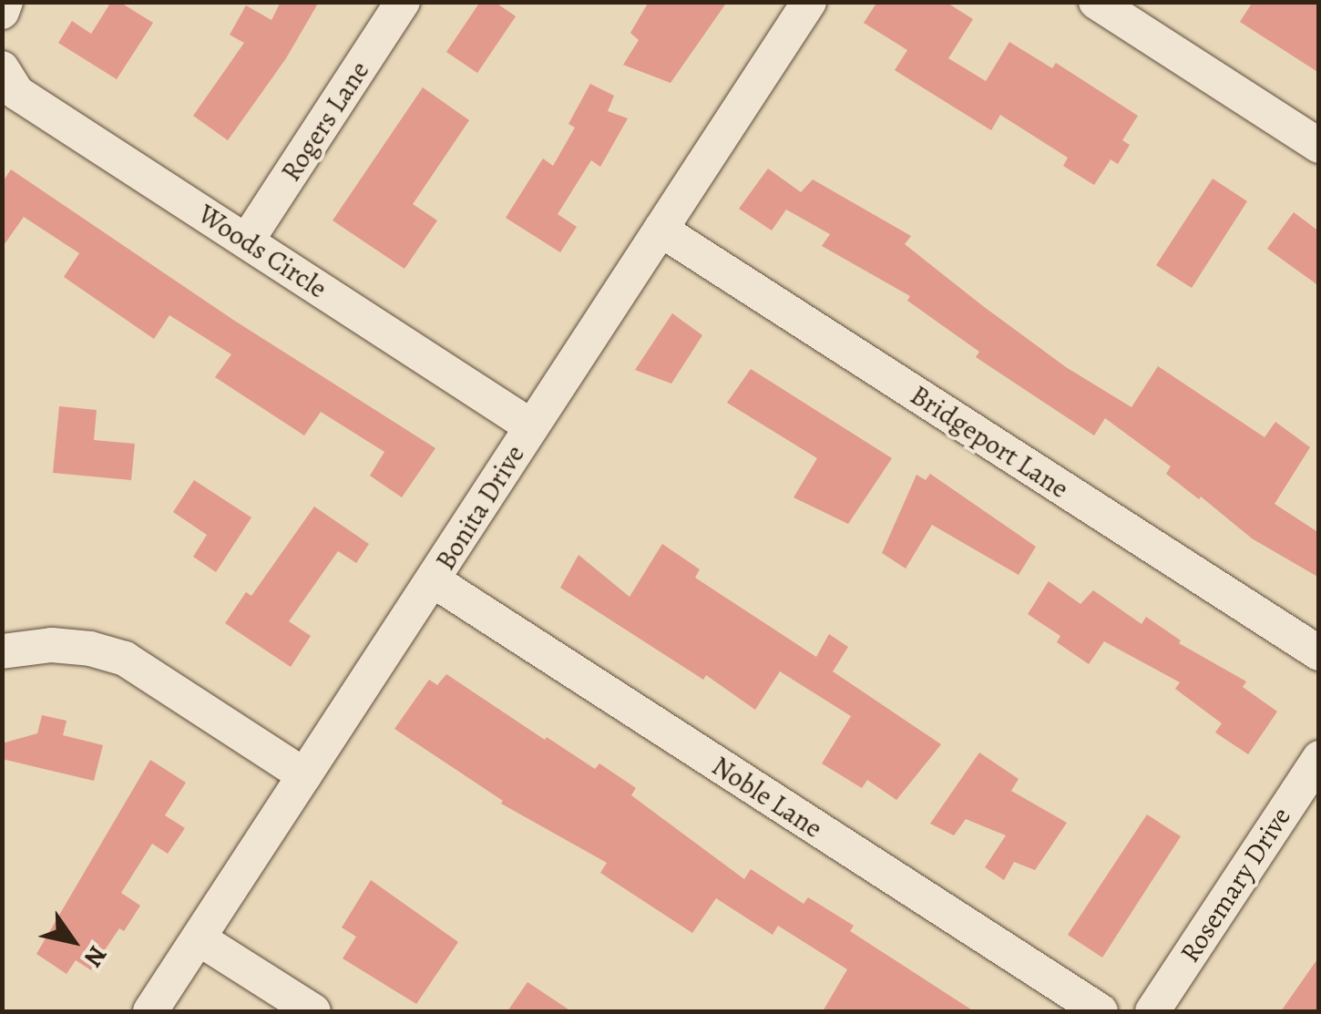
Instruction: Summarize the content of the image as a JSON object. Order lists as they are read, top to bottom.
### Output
{
  "streets": {
    "street": [
      "Rogers Lane",
      "Woods Circle",
      "Bridgeport Lane",
      "Bonita Drive",
      "Noble Lane",
      "Rosemary Drive"
    ]
  },
  "crossings": [
    ["Rogers Lane", "Woods Circle"],
    ["Woods Circle", "Bonita Drive"],
    ["Bridgeport Lane", "Bonita Drive"],
    ["Bonita Drive", "Noble Lane"]
  ],
  "north": "bottom right"
}
